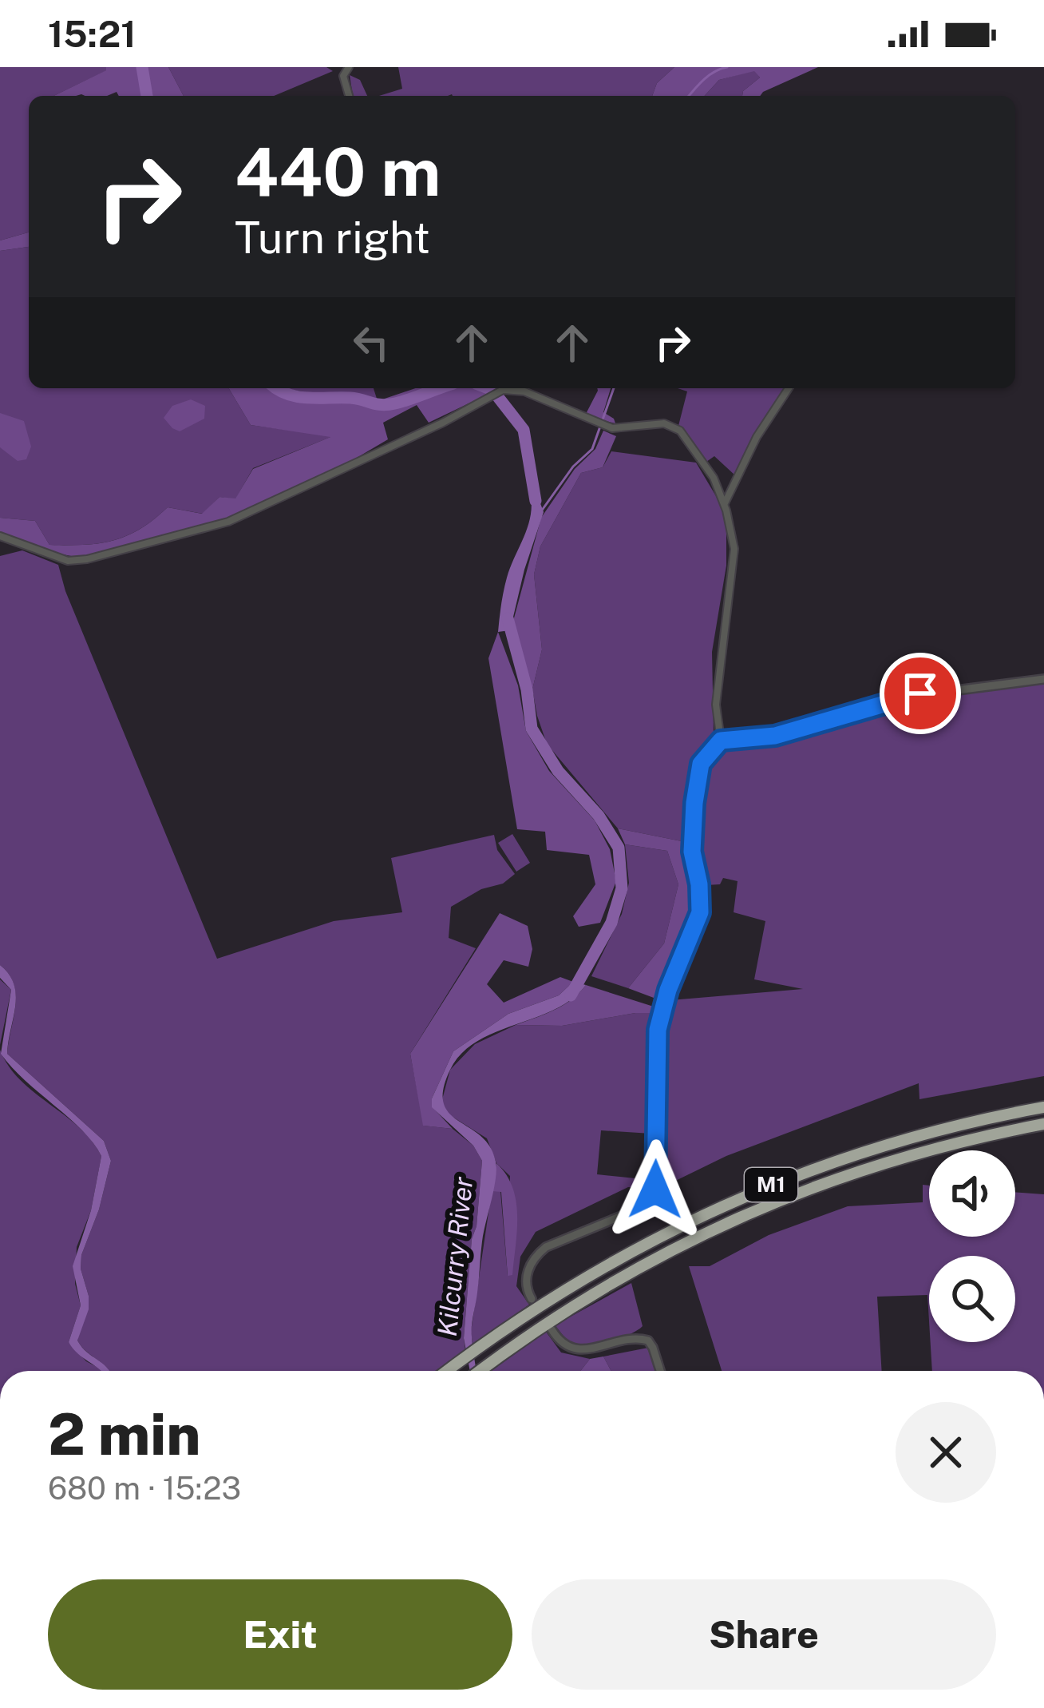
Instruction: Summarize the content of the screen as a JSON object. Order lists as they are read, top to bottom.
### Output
{
  "streets": {
    "highway": ["M1"]
  },
  "water": ["Kilcurry River"],
  "page": {
    "status": "15:21",
    "turn": ["440 m", "Turn right"],
    "heading": ["2 min", "680 m · 15:23"],
    "buttons": ["Exit", "Share"]
  }
}
